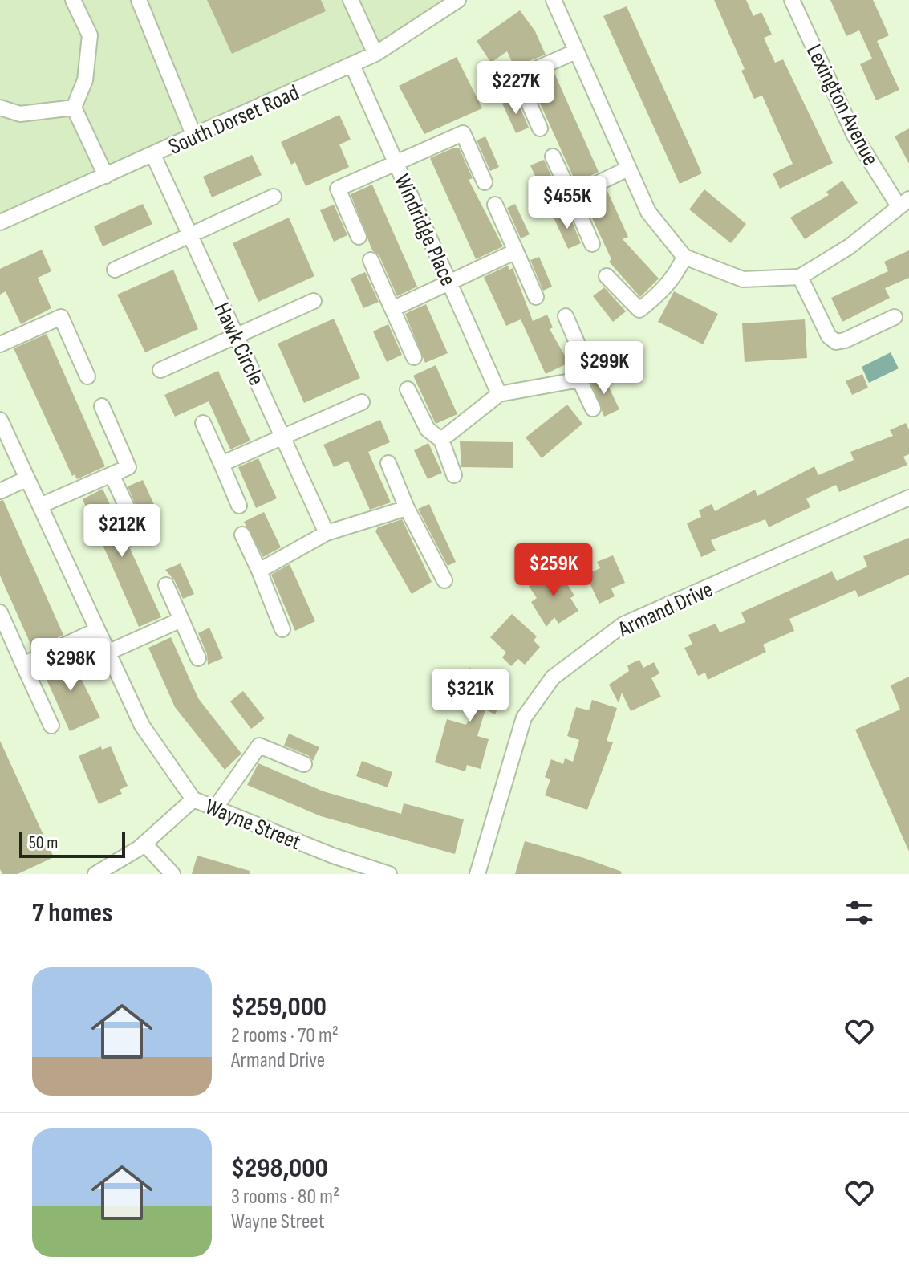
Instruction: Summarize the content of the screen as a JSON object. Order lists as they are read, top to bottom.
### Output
{
  "streets": {
    "street": [
      "Lexington Avenue",
      "South Dorset Road",
      "Windridge Place",
      "Hawk Circle",
      "Armand Drive",
      "Wayne Street"
    ]
  },
  "crossings": [
    ["South Dorset Road", "Windridge Place"],
    ["South Dorset Road", "Hawk Circle"]
  ],
  "scale_bar": "50 m",
  "page": {
    "price": [
      "$227K",
      "$455K",
      "$299K",
      "$212K",
      "$259K",
      "$298K",
      "$321K"
    ],
    "scale": "50 m",
    "heading": "7 homes",
    "list": [
      {
        "name": "$259,000",
        "note": "2 rooms · 70 m² · Armand Drive"
      },
      {
        "name": "$298,000",
        "note": "3 rooms · 80 m² · Wayne Street"
      }
    ]
  }
}
